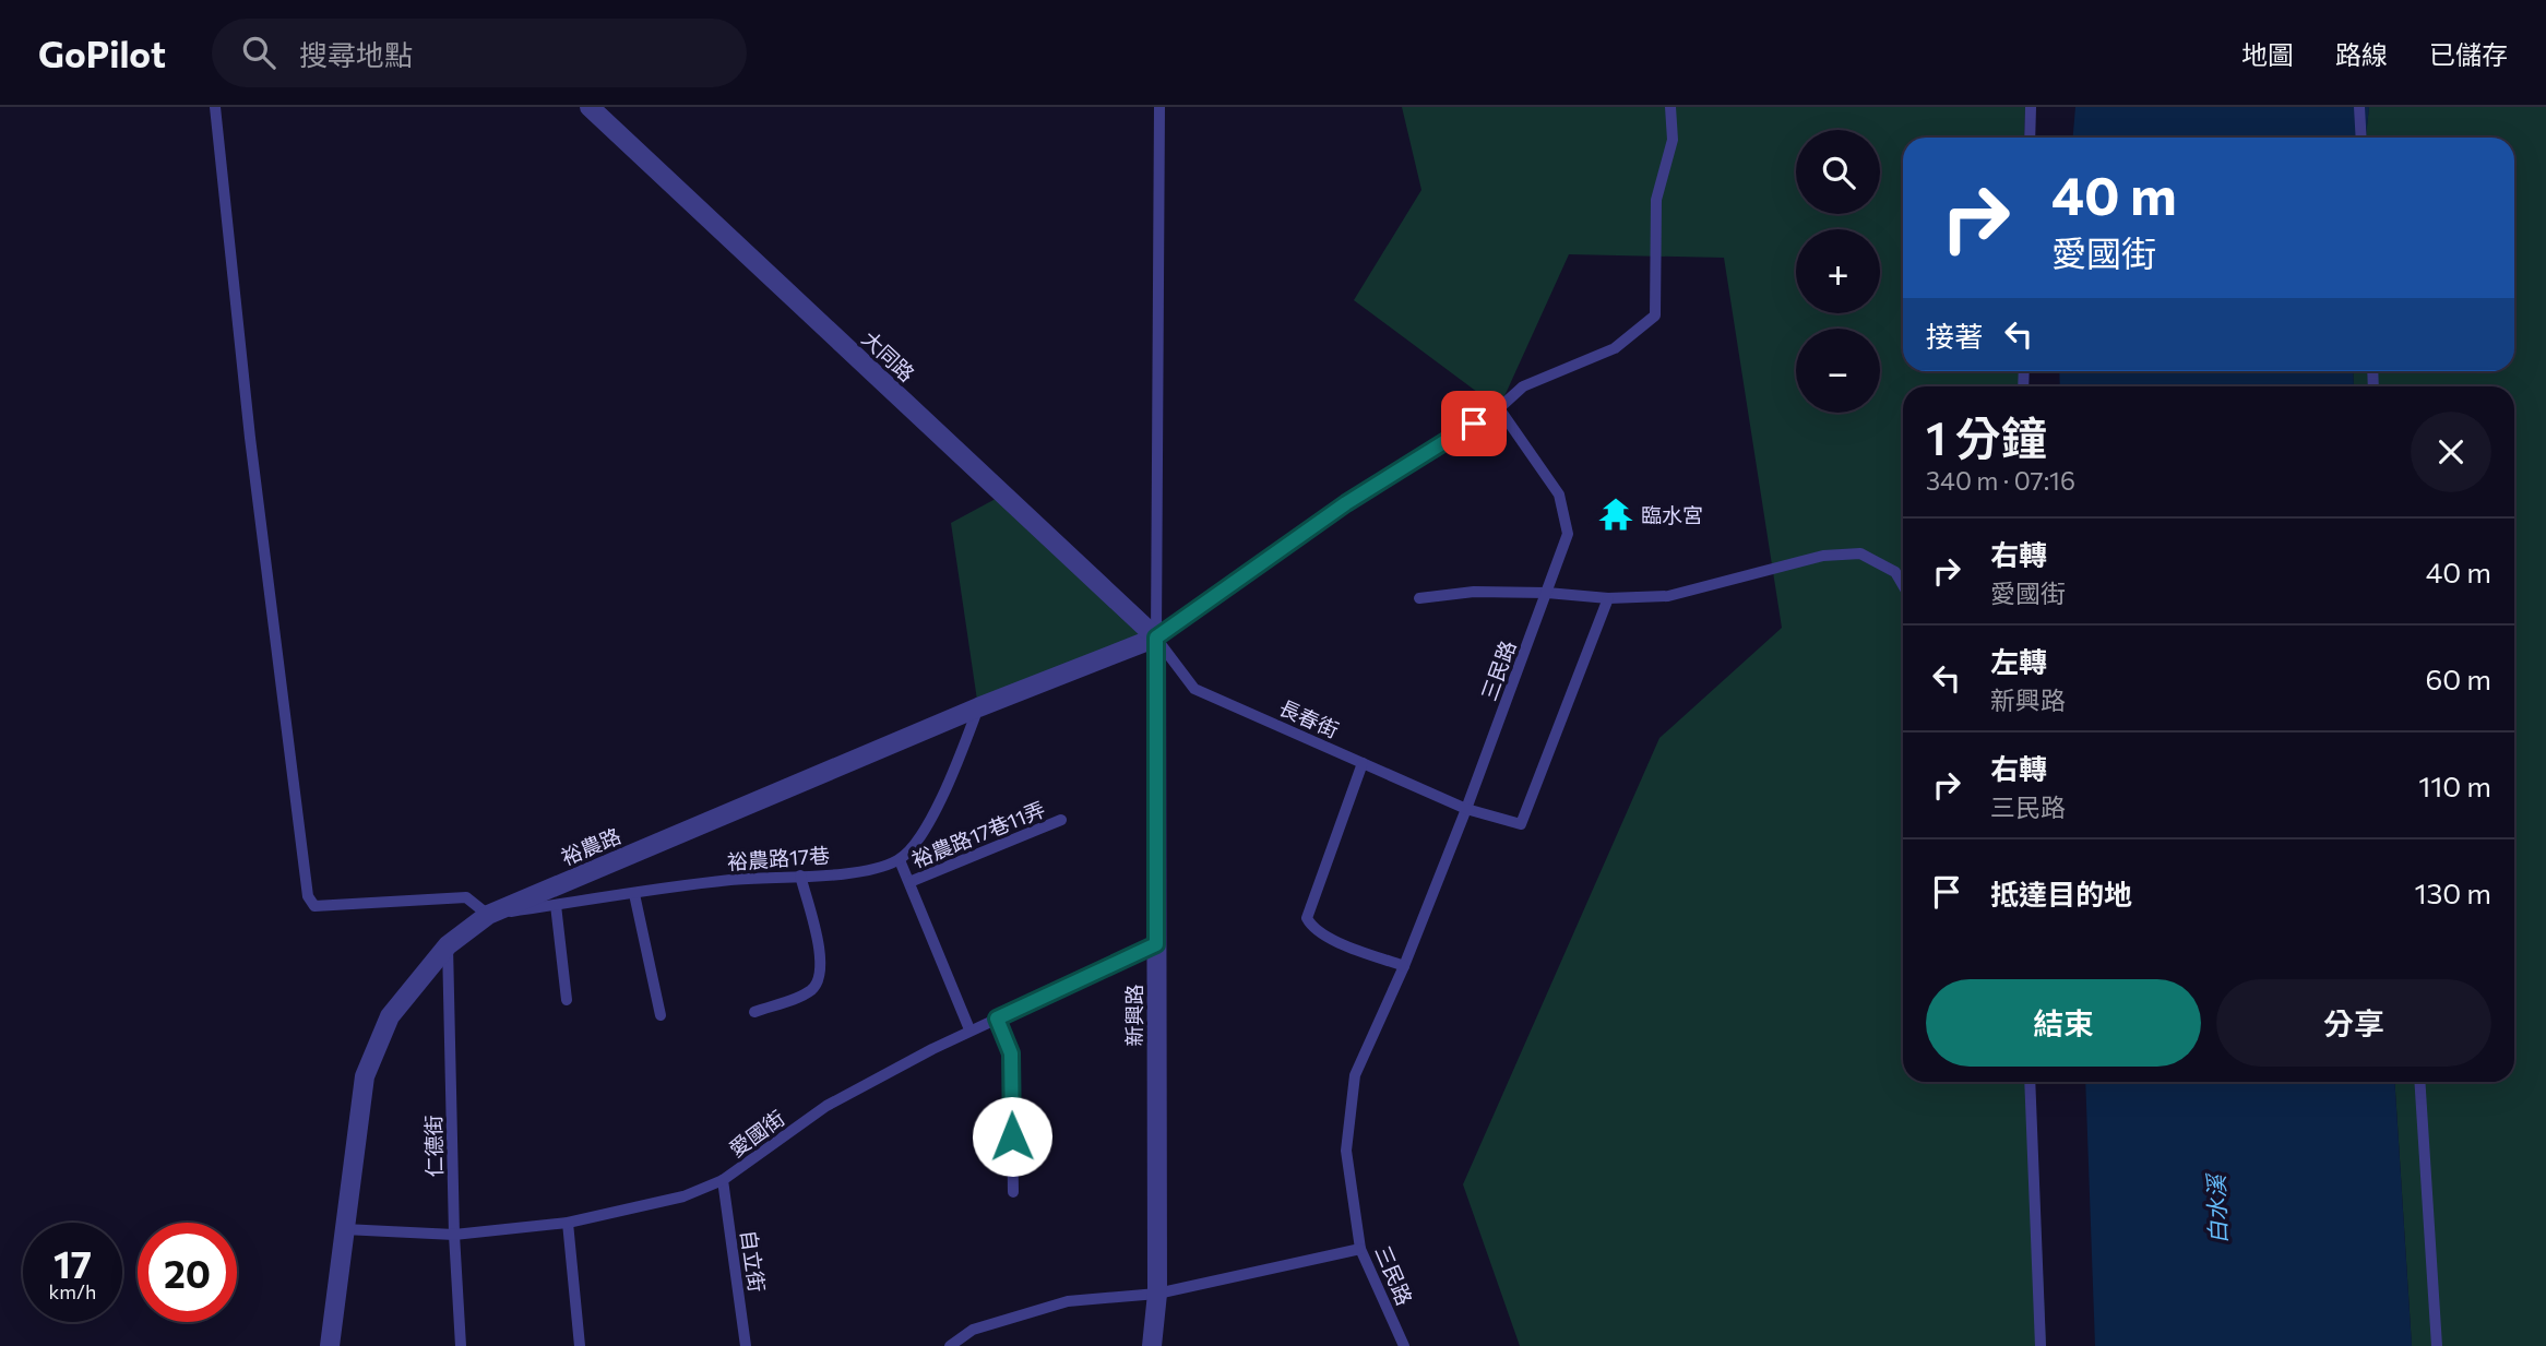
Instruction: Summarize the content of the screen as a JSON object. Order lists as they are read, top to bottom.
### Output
{
  "streets": {
    "street": ["大同路", "裕農路", "新興路"],
    "lane": [
      "三民路",
      "長春街",
      "裕農路17巷11弄",
      "裕農路17巷",
      "愛國街",
      "仁德街",
      "自立街"
    ]
  },
  "crossings": [
    ["大同路", "長春街"],
    ["大同路", "裕農路"],
    ["大同路", "新興路"],
    ["三民路", "長春街"],
    ["長春街", "裕農路"],
    ["長春街", "新興路"],
    ["裕農路17巷11弄", "裕農路17巷"],
    ["裕農路17巷11弄", "愛國街"],
    ["裕農路", "裕農路17巷"],
    ["裕農路", "新興路"],
    ["裕農路", "愛國街"],
    ["裕農路", "仁德街"],
    ["新興路", "愛國街"],
    ["愛國街", "仁德街"],
    ["愛國街", "自立街"]
  ],
  "water": ["白水溪"],
  "places": {
    "temple": ["臨水宮"]
  },
  "page": {
    "header": "GoPilot",
    "search": "搜尋地點",
    "nav": ["地圖", "路線", "已儲存"],
    "map_buttons": ["+", "−"],
    "turn": ["40 m", "愛國街"],
    "then": "接著",
    "heading": ["1 分鐘", "340 m · 07:16"],
    "list": [
      {
        "name": "右轉",
        "note": "愛國街",
        "value": "40 m"
      },
      {
        "name": "左轉",
        "note": "新興路",
        "value": "60 m"
      },
      {
        "name": "右轉",
        "note": "三民路",
        "value": "110 m"
      },
      {
        "name": "抵達目的地",
        "value": "130 m"
      }
    ],
    "buttons": ["結束", "分享"],
    "speed": "17 km/h",
    "limit": "20"
  }
}
